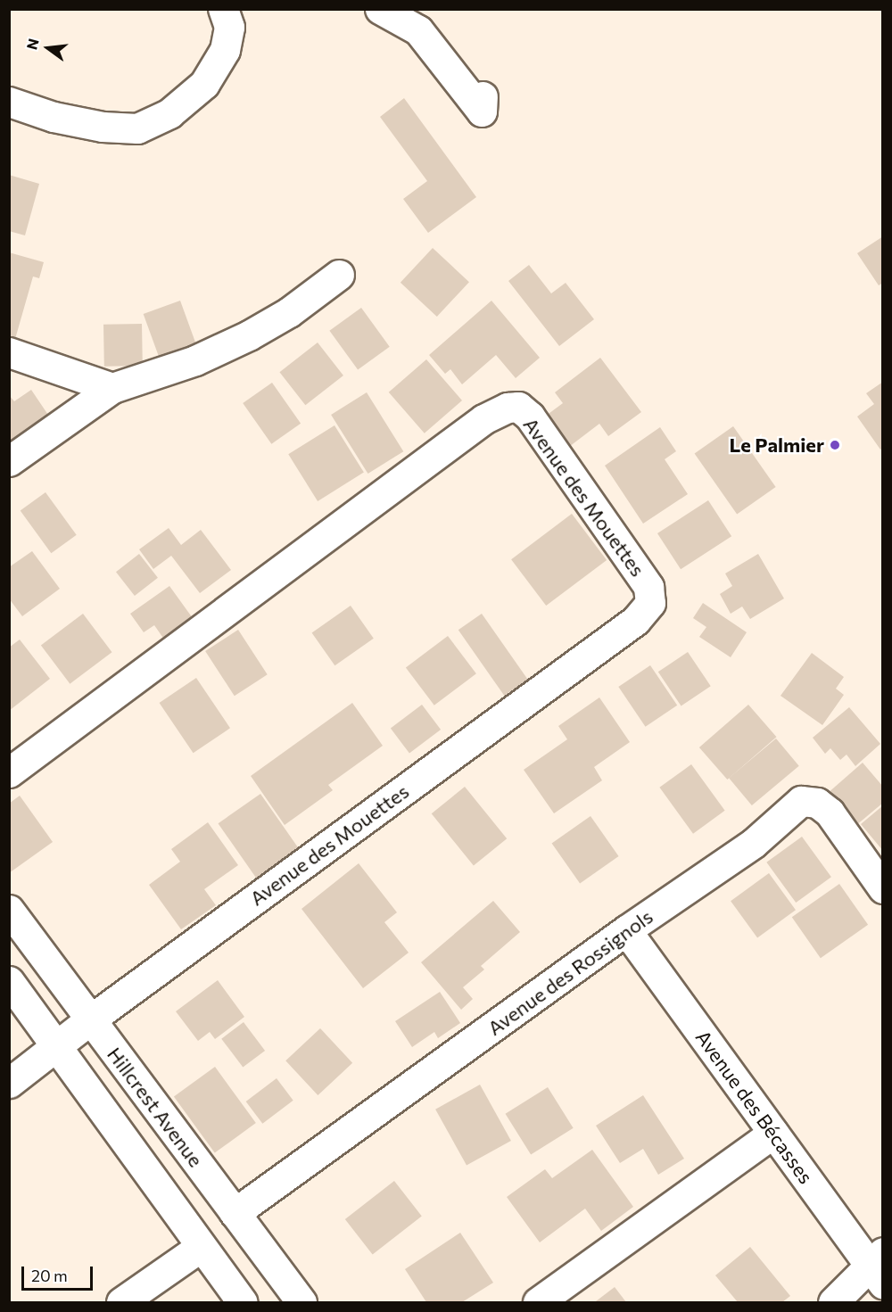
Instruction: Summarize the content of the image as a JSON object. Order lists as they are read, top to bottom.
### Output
{
  "streets": {
    "street": [
      "Avenue des Mouettes",
      "Avenue des Rossignols",
      "Hillcrest Avenue",
      "Avenue des Bécasses"
    ]
  },
  "crossings": [
    ["Avenue des Mouettes", "Hillcrest Avenue"],
    ["Avenue des Rossignols", "Hillcrest Avenue"],
    ["Avenue des Rossignols", "Avenue des Bécasses"]
  ],
  "places": ["Le Palmier"],
  "scale_bar": "20 m",
  "north": "left"
}
